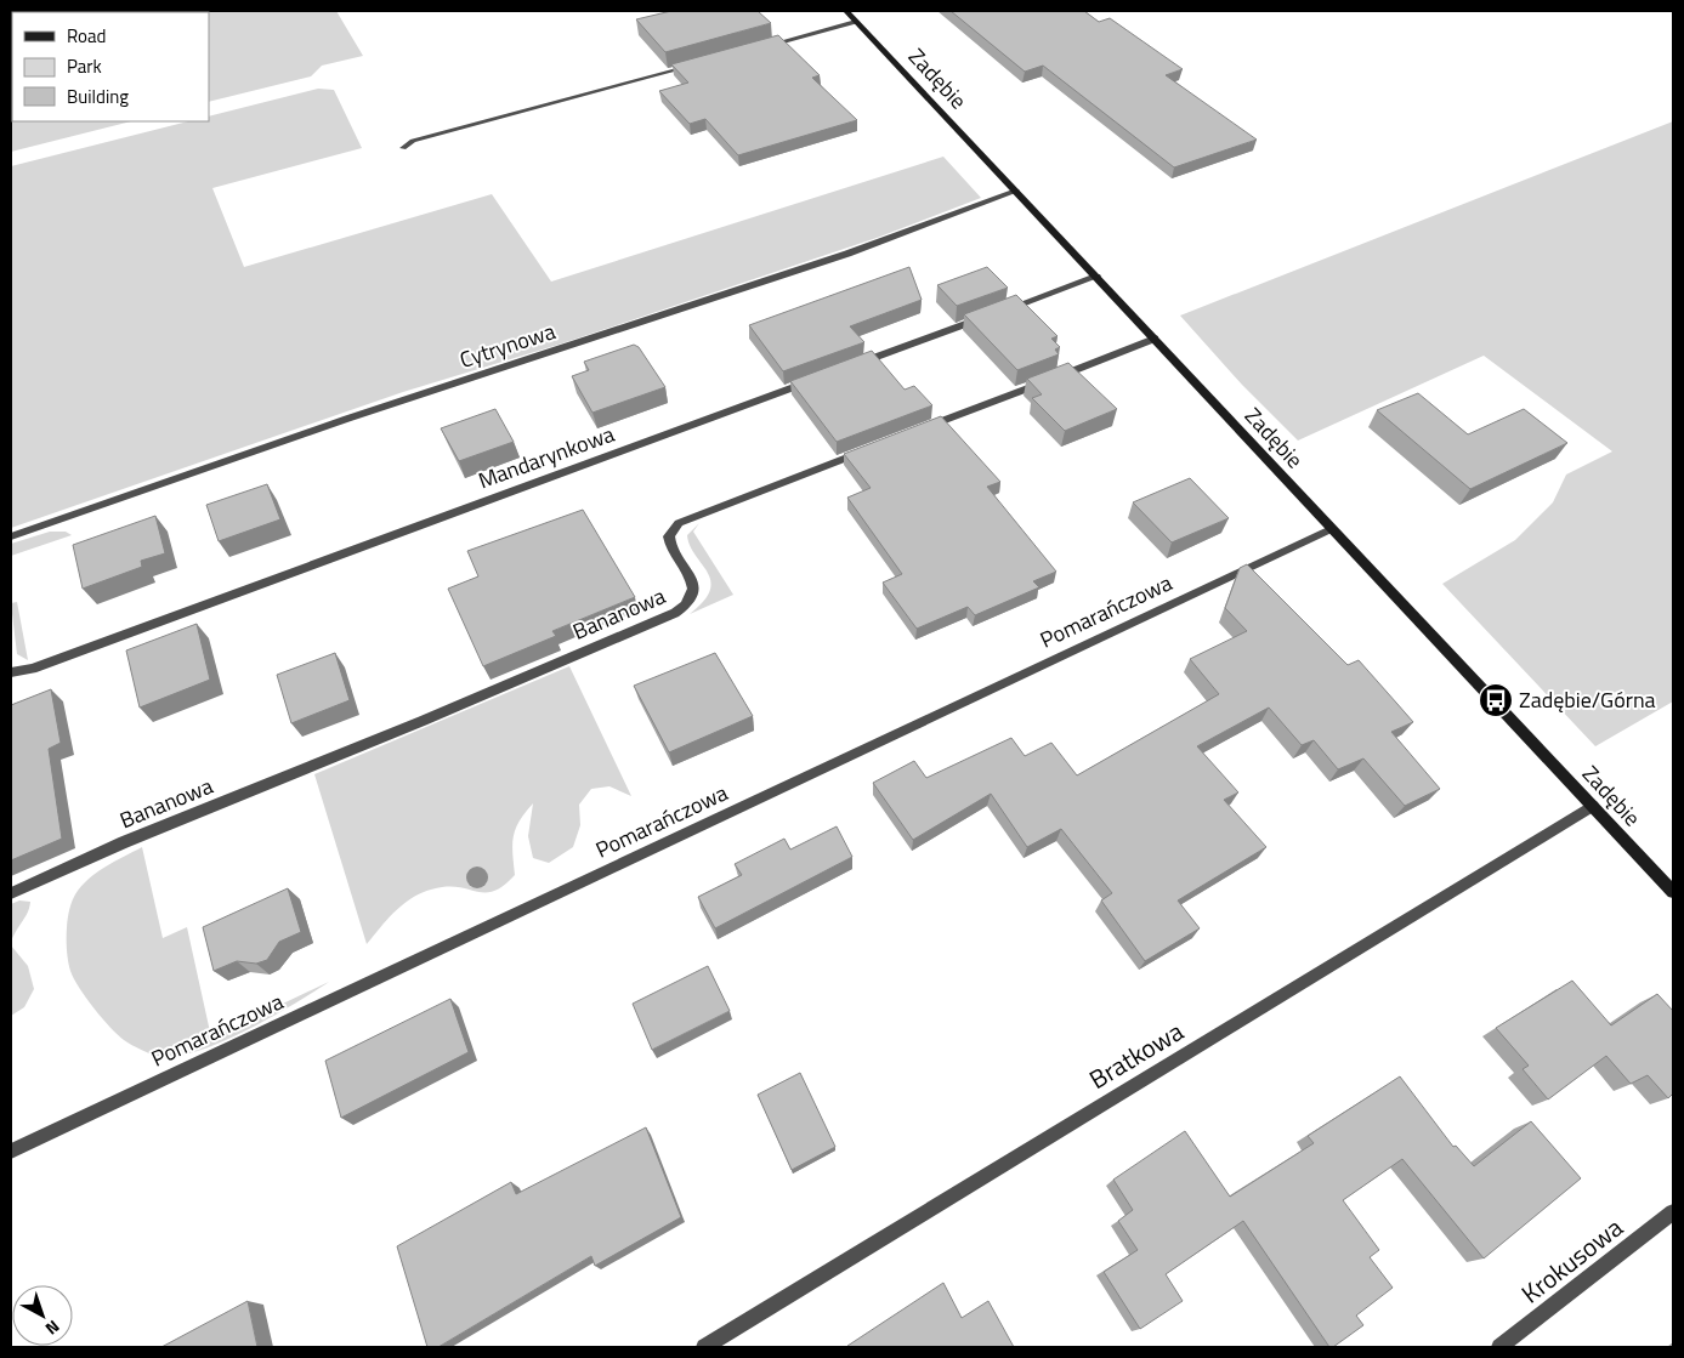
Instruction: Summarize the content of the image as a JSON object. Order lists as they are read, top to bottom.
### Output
{
  "streets": {
    "street": [
      "Zadębie",
      "Cytrynowa",
      "Mandarynkowa",
      "Pomarańczowa",
      "Bananowa",
      "Bratkowa",
      "Krokusowa"
    ]
  },
  "crossings": [
    ["Zadębie", "Cytrynowa"],
    ["Zadębie", "Pomarańczowa"],
    ["Zadębie", "Bratkowa"]
  ],
  "places": {
    "bus stop": ["Zadębie/Górna"]
  },
  "legend": ["Road", "Park", "Building"],
  "north": "bottom right"
}
